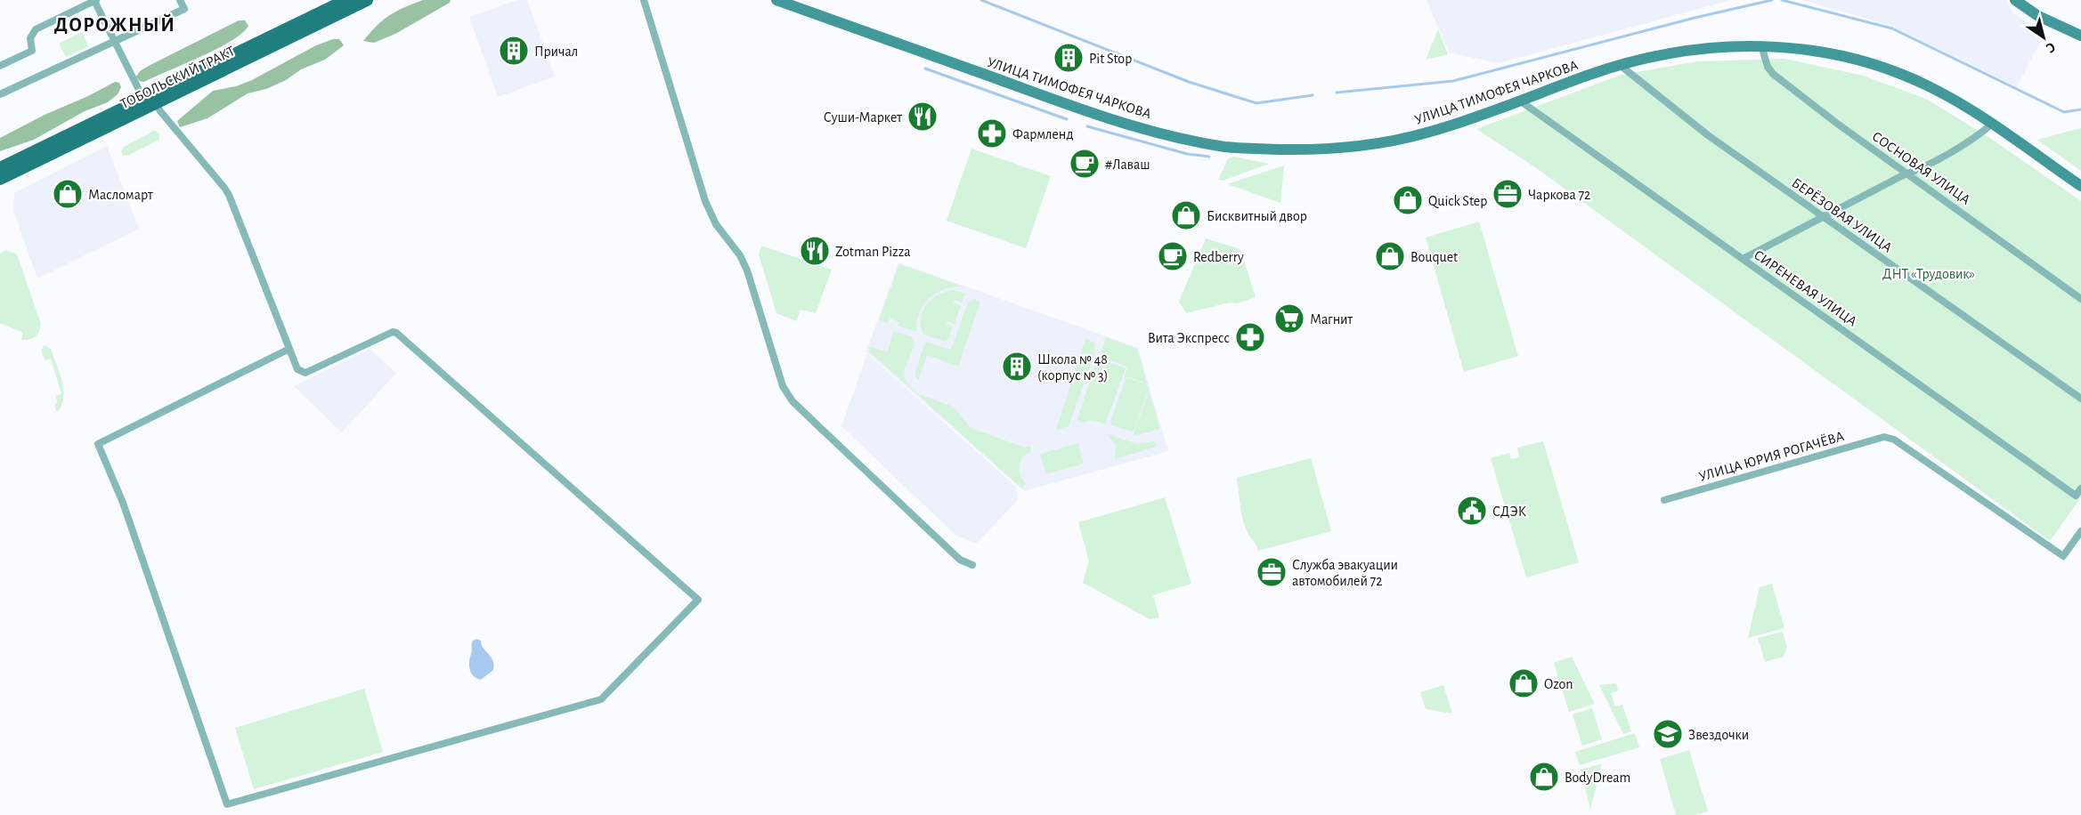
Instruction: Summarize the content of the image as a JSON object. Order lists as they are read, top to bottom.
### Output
{
  "streets": {
    "main road": ["ТОБОЛЬСКИЙ ТРАКТ", "УЛИЦА ТИМОФЕЯ ЧАРКОВА"],
    "street": [
      "СОСНОВАЯ УЛИЦА",
      "БЕРЁЗОВАЯ УЛИЦА",
      "СИРЕНЕВАЯ УЛИЦА",
      "УЛИЦА ЮРИЯ РОГАЧЁВА"
    ]
  },
  "crossings": [
    ["УЛИЦА ТИМОФЕЯ ЧАРКОВА", "СОСНОВАЯ УЛИЦА"],
    ["УЛИЦА ТИМОФЕЯ ЧАРКОВА", "БЕРЁЗОВАЯ УЛИЦА"],
    ["УЛИЦА ТИМОФЕЯ ЧАРКОВА", "СИРЕНЕВАЯ УЛИЦА"]
  ],
  "districts": ["ДОРОЖНЫЙ"],
  "parks": ["ДНТ «Трудовик»"],
  "places": {
    "building": ["Причал", "Pit Stop", "Школа № 48 (корпус № 3)"],
    "restaurant": ["Суши-Маркет", "Zotman Pizza"],
    "pharmacy": ["Фармленд", "Вита Экспресс"],
    "cafe": ["#Лаваш", "Redberry"],
    "shop": [
      "Масломарт",
      "Quick Step",
      "Бисквитный двор",
      "Bouquet",
      "Ozon",
      "BodyDream"
    ],
    "office": ["Чаркова 72", "Служба эвакуации автомобилей 72"],
    "supermarket": ["Магнит"],
    "public building": ["СДЭК"],
    "school or university": ["Звездочки"]
  },
  "north": "bottom right"
}
